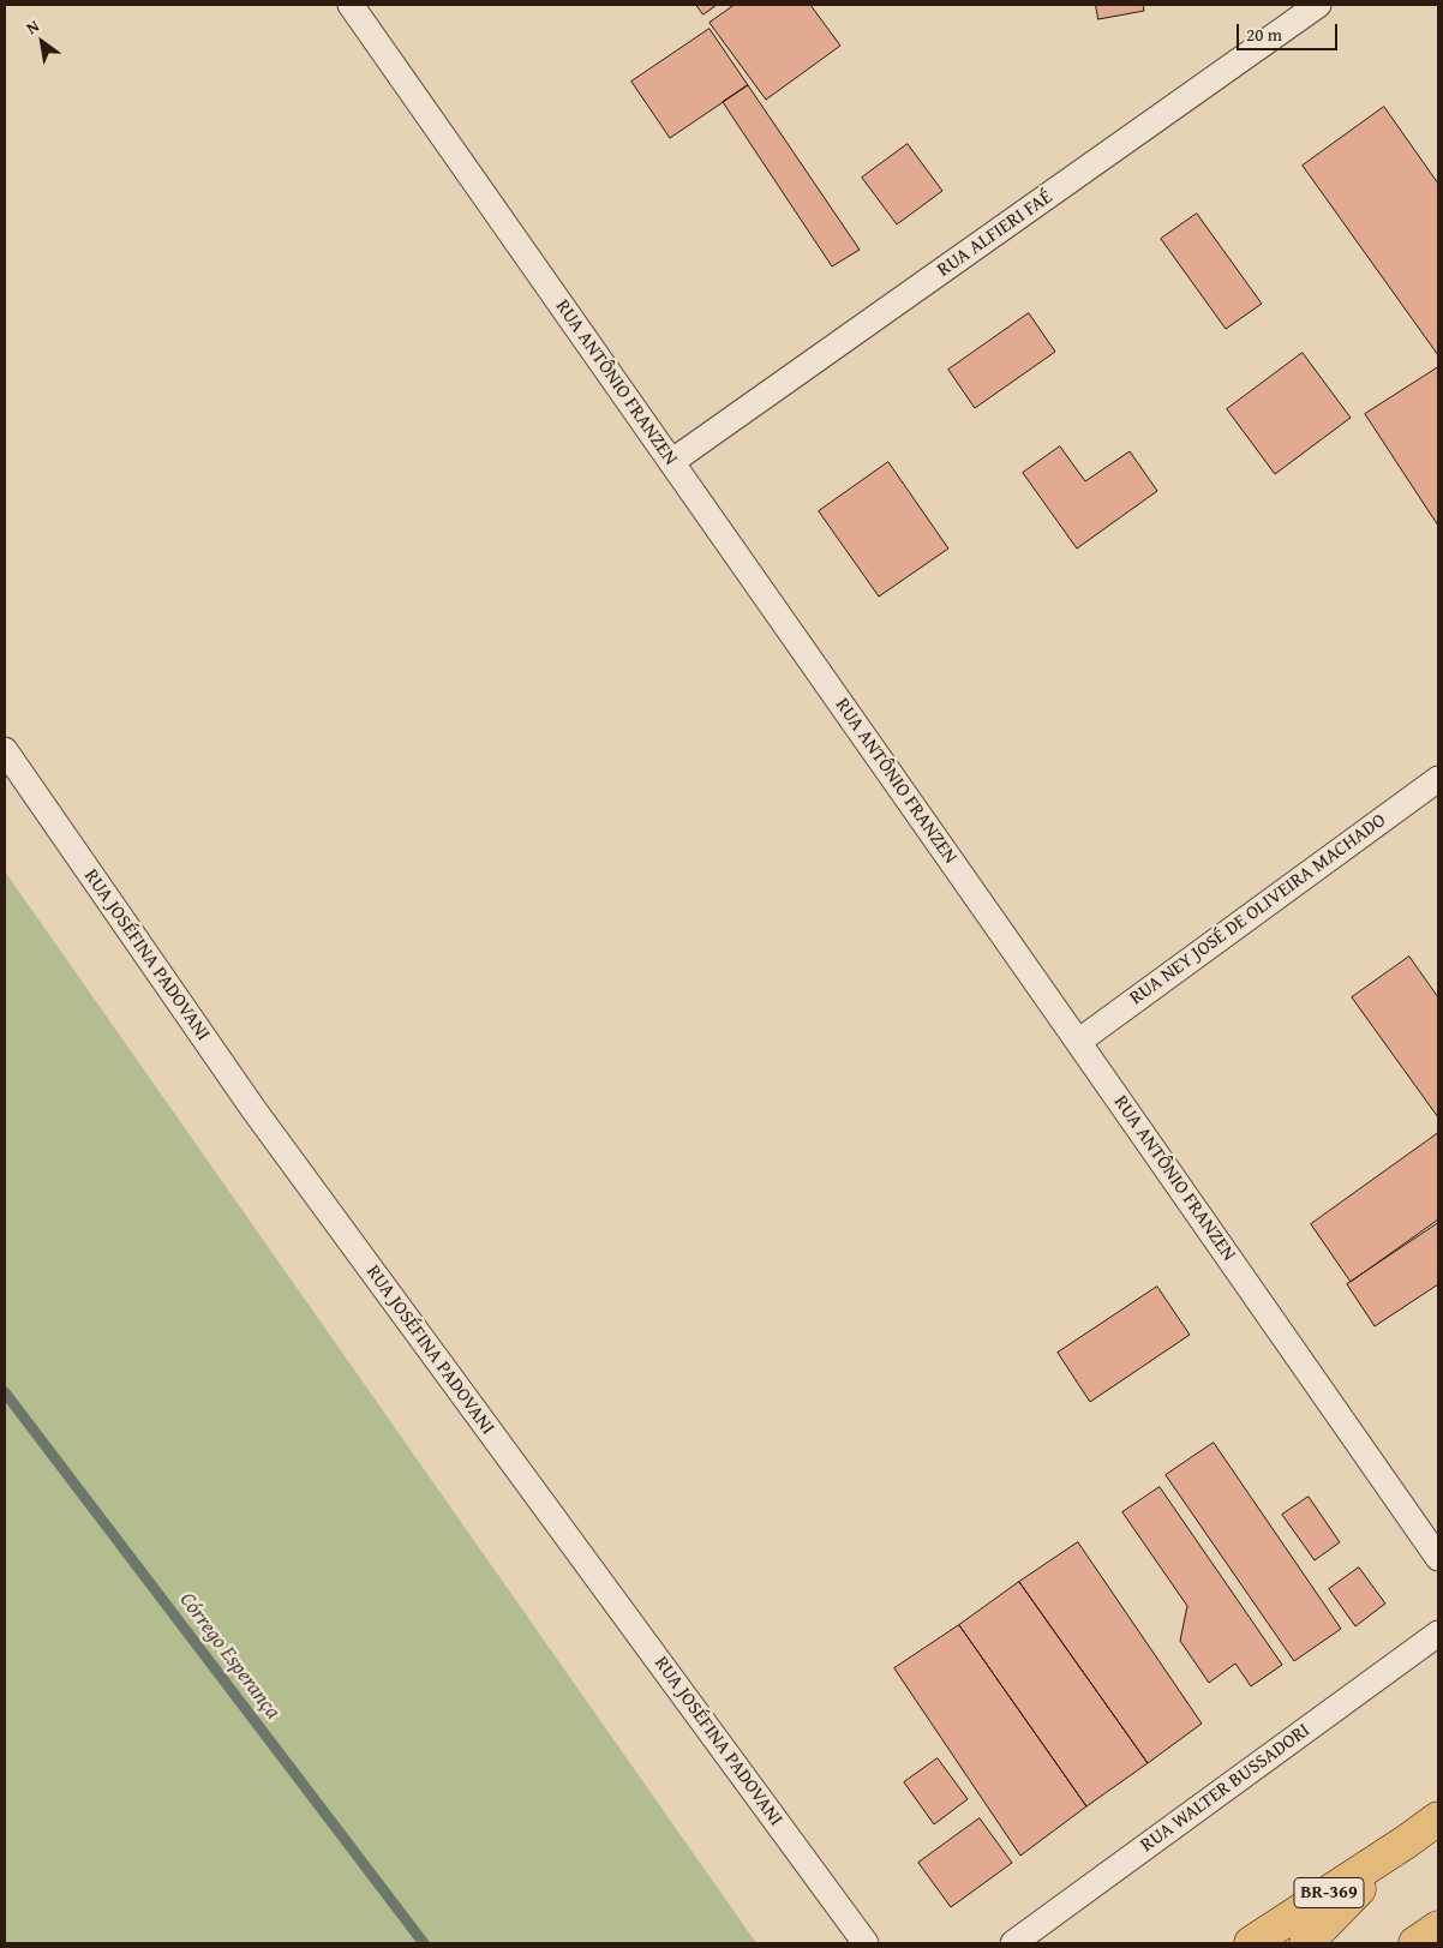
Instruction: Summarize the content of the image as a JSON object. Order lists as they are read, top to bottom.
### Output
{
  "streets": {
    "highway": ["BR-369"],
    "street": [
      "RUA ALFIERI FAÉ",
      "RUA ANTÔNIO FRANZEN",
      "RUA NEY JOSÉ DE OLIVEIRA MACHADO",
      "RUA JOSÉFINA PADOVANI",
      "RUA WALTER BUSSADORI"
    ]
  },
  "crossings": [
    ["RUA ALFIERI FAÉ", "RUA ANTÔNIO FRANZEN"],
    ["RUA ANTÔNIO FRANZEN", "RUA NEY JOSÉ DE OLIVEIRA MACHADO"]
  ],
  "water": ["Córrego Esperança"],
  "scale_bar": "20 m",
  "north": "top left"
}
